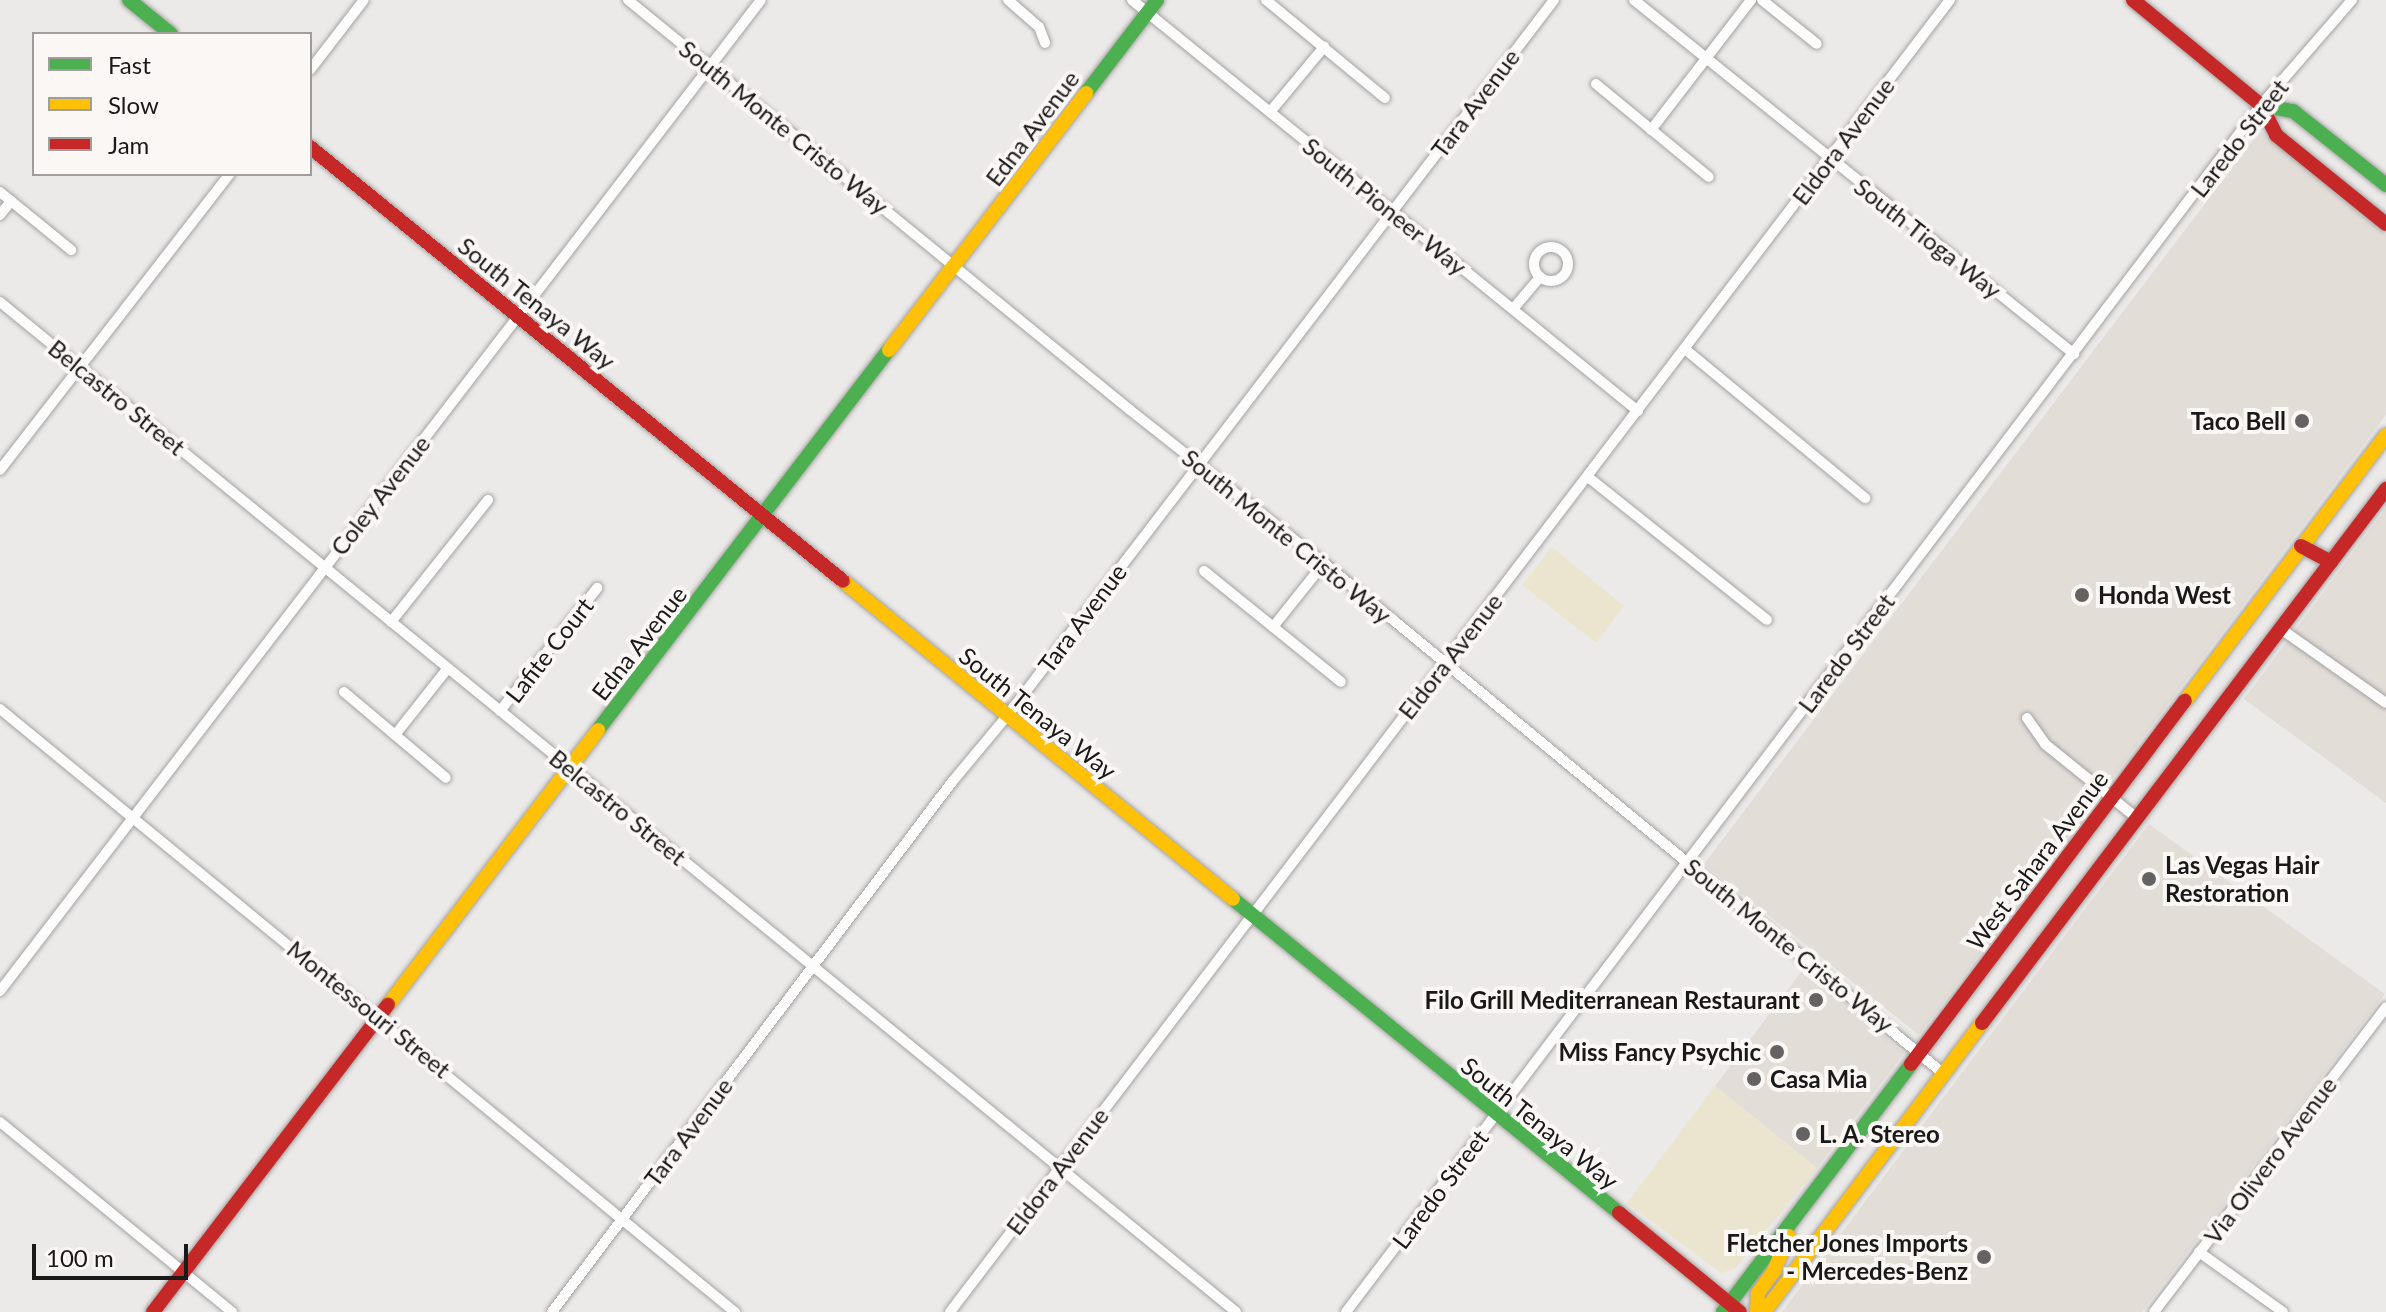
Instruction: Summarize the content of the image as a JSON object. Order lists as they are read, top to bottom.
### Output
{
  "streets": {
    "street": [
      "Tara Avenue",
      "South Monte Cristo Way",
      "Edna Avenue",
      "Laredo Street",
      "Eldora Avenue",
      "South Pioneer Way",
      "South Tioga Way",
      "South Tenaya Way",
      "Belcastro Street",
      "Coley Avenue",
      "Lafite Court",
      "West Sahara Avenue",
      "Montessouri Street",
      "Via Olivero Avenue"
    ]
  },
  "crossings": [
    ["Tara Avenue", "South Monte Cristo Way"],
    ["Tara Avenue", "South Pioneer Way"],
    ["Tara Avenue", "South Tenaya Way"],
    ["Tara Avenue", "Belcastro Street"],
    ["Tara Avenue", "Montessouri Street"],
    ["South Monte Cristo Way", "Edna Avenue"],
    ["South Monte Cristo Way", "Laredo Street"],
    ["South Monte Cristo Way", "Eldora Avenue"],
    ["South Monte Cristo Way", "Coley Avenue"],
    ["South Monte Cristo Way", "West Sahara Avenue"],
    ["Edna Avenue", "South Pioneer Way"],
    ["Edna Avenue", "South Tenaya Way"],
    ["Edna Avenue", "Belcastro Street"],
    ["Edna Avenue", "Montessouri Street"],
    ["Laredo Street", "South Tioga Way"],
    ["Laredo Street", "South Tenaya Way"],
    ["Eldora Avenue", "South Pioneer Way"],
    ["Eldora Avenue", "South Tioga Way"],
    ["Eldora Avenue", "South Tenaya Way"],
    ["Eldora Avenue", "Belcastro Street"],
    ["South Tenaya Way", "Coley Avenue"],
    ["South Tenaya Way", "West Sahara Avenue"],
    ["Belcastro Street", "Coley Avenue"],
    ["Belcastro Street", "Lafite Court"],
    ["Coley Avenue", "Montessouri Street"]
  ],
  "places": [
    "Taco Bell",
    "Honda West",
    "Las Vegas Hair Restoration",
    "Filo Grill Mediterranean Restaurant",
    "Miss Fancy Psychic",
    "Casa Mia",
    "L. A. Stereo",
    "Fletcher Jones Imports - Mercedes-Benz"
  ],
  "legend": ["Fast", "Slow", "Jam"],
  "scale_bar": "100 m"
}
